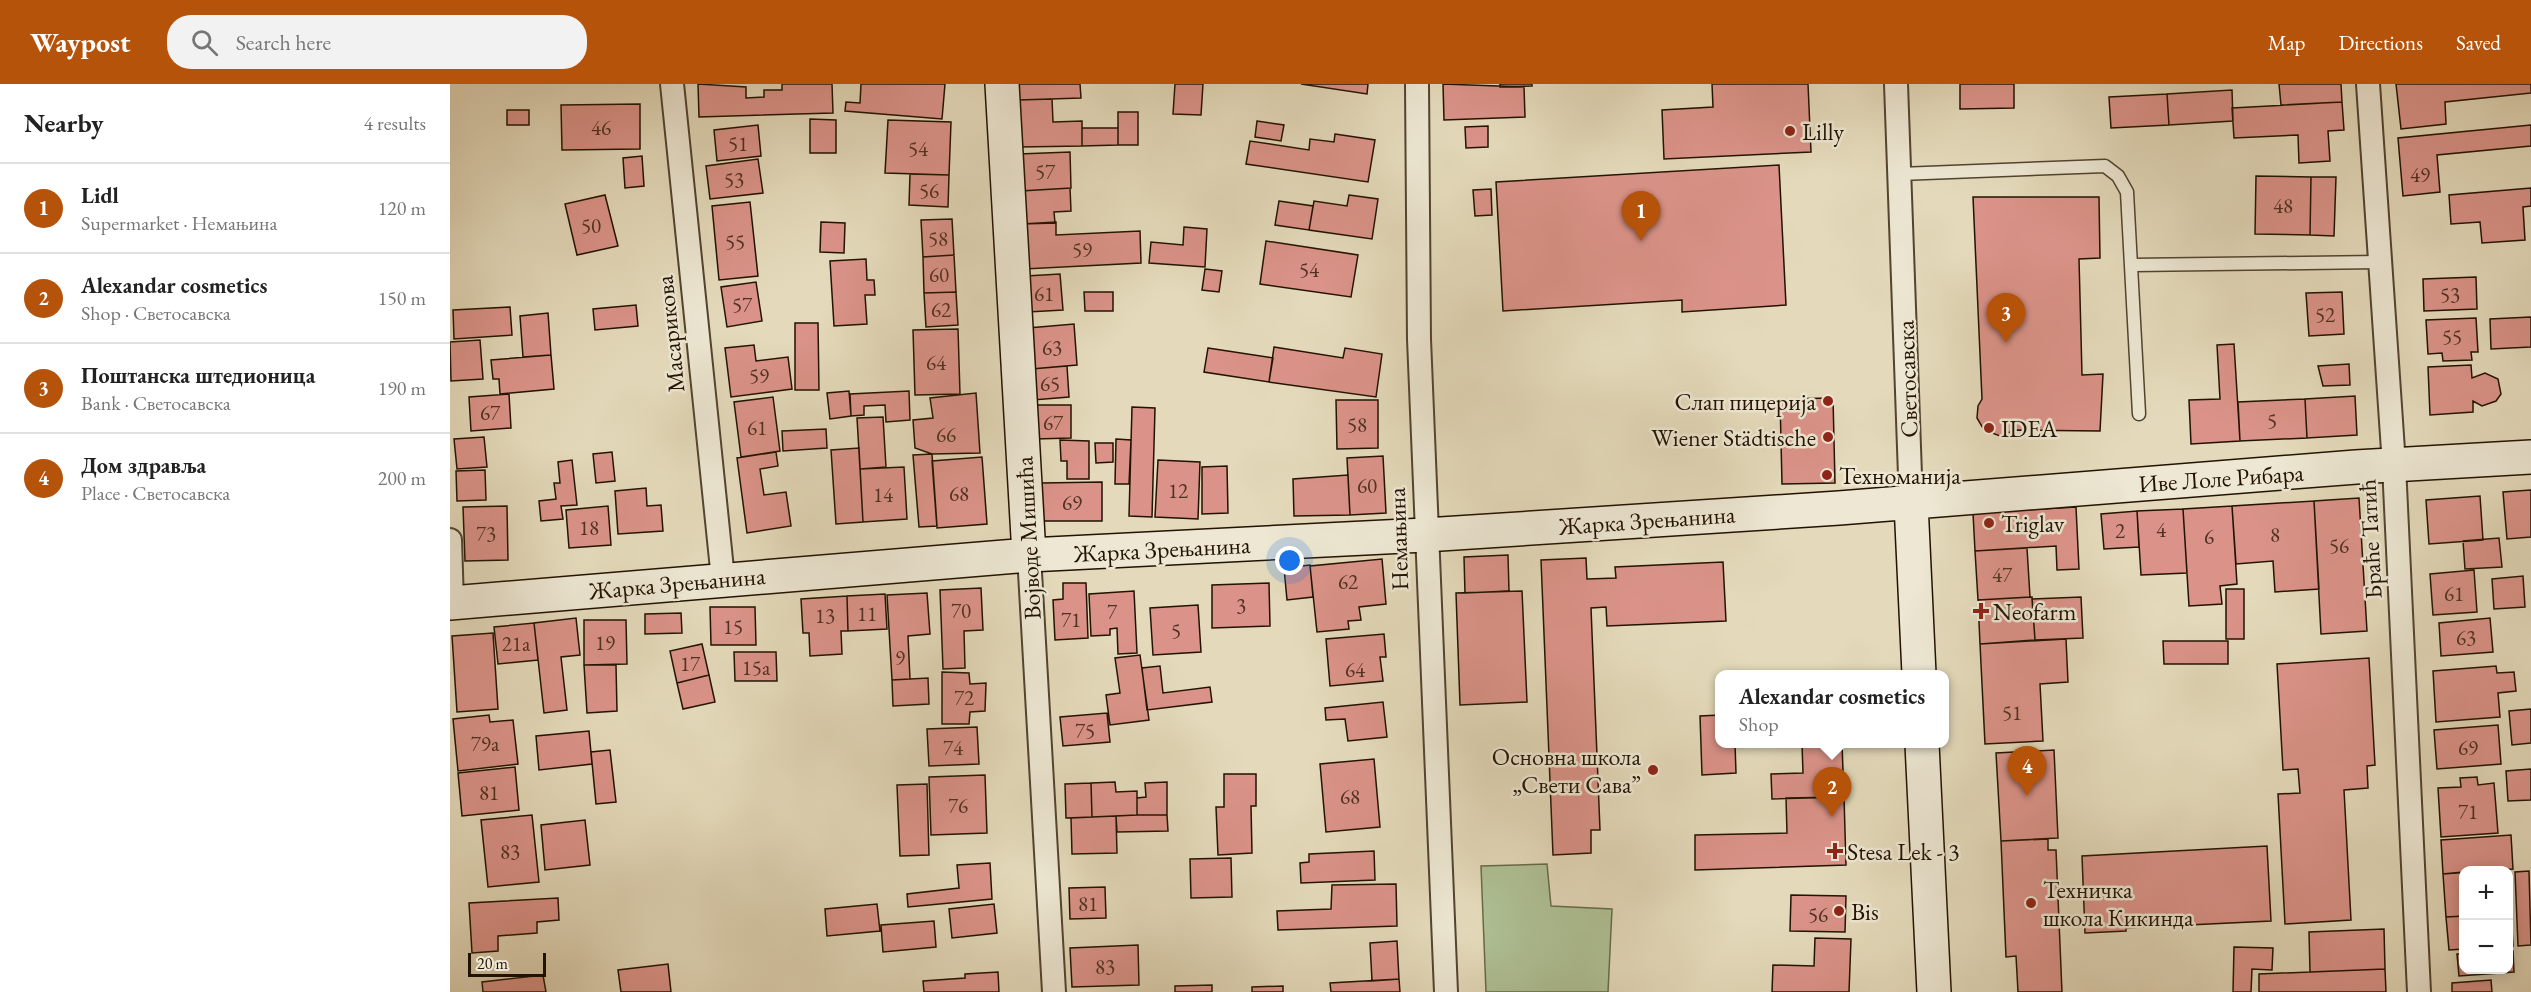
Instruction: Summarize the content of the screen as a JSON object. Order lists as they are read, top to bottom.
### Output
{
  "streets": {
    "street": [
      "Масарикова",
      "Светосавска",
      "Иве Лоле Рибара",
      "Жарка Зрењанина",
      "Војводе Мишића",
      "Немањина",
      "Браће Татић"
    ]
  },
  "crossings": [
    ["Масарикова", "Жарка Зрењанина"],
    ["Светосавска", "Иве Лоле Рибара"],
    ["Светосавска", "Жарка Зрењанина"],
    ["Иве Лоле Рибара", "Жарка Зрењанина"],
    ["Иве Лоле Рибара", "Браће Татић"],
    ["Жарка Зрењанина", "Војводе Мишића"],
    ["Жарка Зрењанина", "Немањина"]
  ],
  "places": {
    "other": [
      "Lilly",
      "Слап пицерија",
      "IDEA",
      "Wiener Städtische",
      "Техноманија",
      "Triglav",
      "Основна школа „Свети Сава”",
      "Техничка школа Кикинда",
      "Bis"
    ],
    "health": ["Neofarm", "Stesa Lek - 3"]
  },
  "house_numbers": [
    "46",
    "51",
    "54",
    "57",
    "49",
    "53",
    "56",
    "48",
    "50",
    "58",
    "55",
    "59",
    "54",
    "60",
    "61",
    "53",
    "57",
    "62",
    "52",
    "55",
    "63",
    "64",
    "59",
    "65",
    "67",
    "5",
    "67",
    "58",
    "61",
    "66",
    "60",
    "12",
    "68",
    "14",
    "69",
    "18",
    "4",
    "2",
    "73",
    "8",
    "6",
    "56",
    "47",
    "62",
    "61",
    "3",
    "70",
    "7",
    "11",
    "13",
    "71",
    "15",
    "5",
    "63",
    "19",
    "21a",
    "9",
    "17",
    "15a",
    "64",
    "72",
    "51",
    "75",
    "79a",
    "74",
    "69",
    "81",
    "68",
    "76",
    "71",
    "83",
    "81",
    "56",
    "83"
  ],
  "scale_bar": "20 m",
  "page": {
    "header": "Waypost",
    "search": "Search here",
    "nav": ["Map", "Directions", "Saved"],
    "heading": ["Nearby", "4 results"],
    "list": [
      {
        "mark": "1",
        "name": "Lidl",
        "note": "Supermarket · Немањина",
        "value": "120 m"
      },
      {
        "mark": "2",
        "name": "Alexandar cosmetics",
        "note": "Shop · Светосавска",
        "value": "150 m"
      },
      {
        "mark": "3",
        "name": "Поштанска штедионица",
        "note": "Bank · Светосавска",
        "value": "190 m"
      },
      {
        "mark": "4",
        "name": "Дом здравља",
        "note": "Place · Светосавска",
        "value": "200 m"
      }
    ],
    "pins": [
      "1",
      "3",
      "4",
      "2"
    ],
    "popup": ["Alexandar cosmetics", "Shop"],
    "map_buttons": ["+", "−"],
    "scale": "20 m"
  }
}
